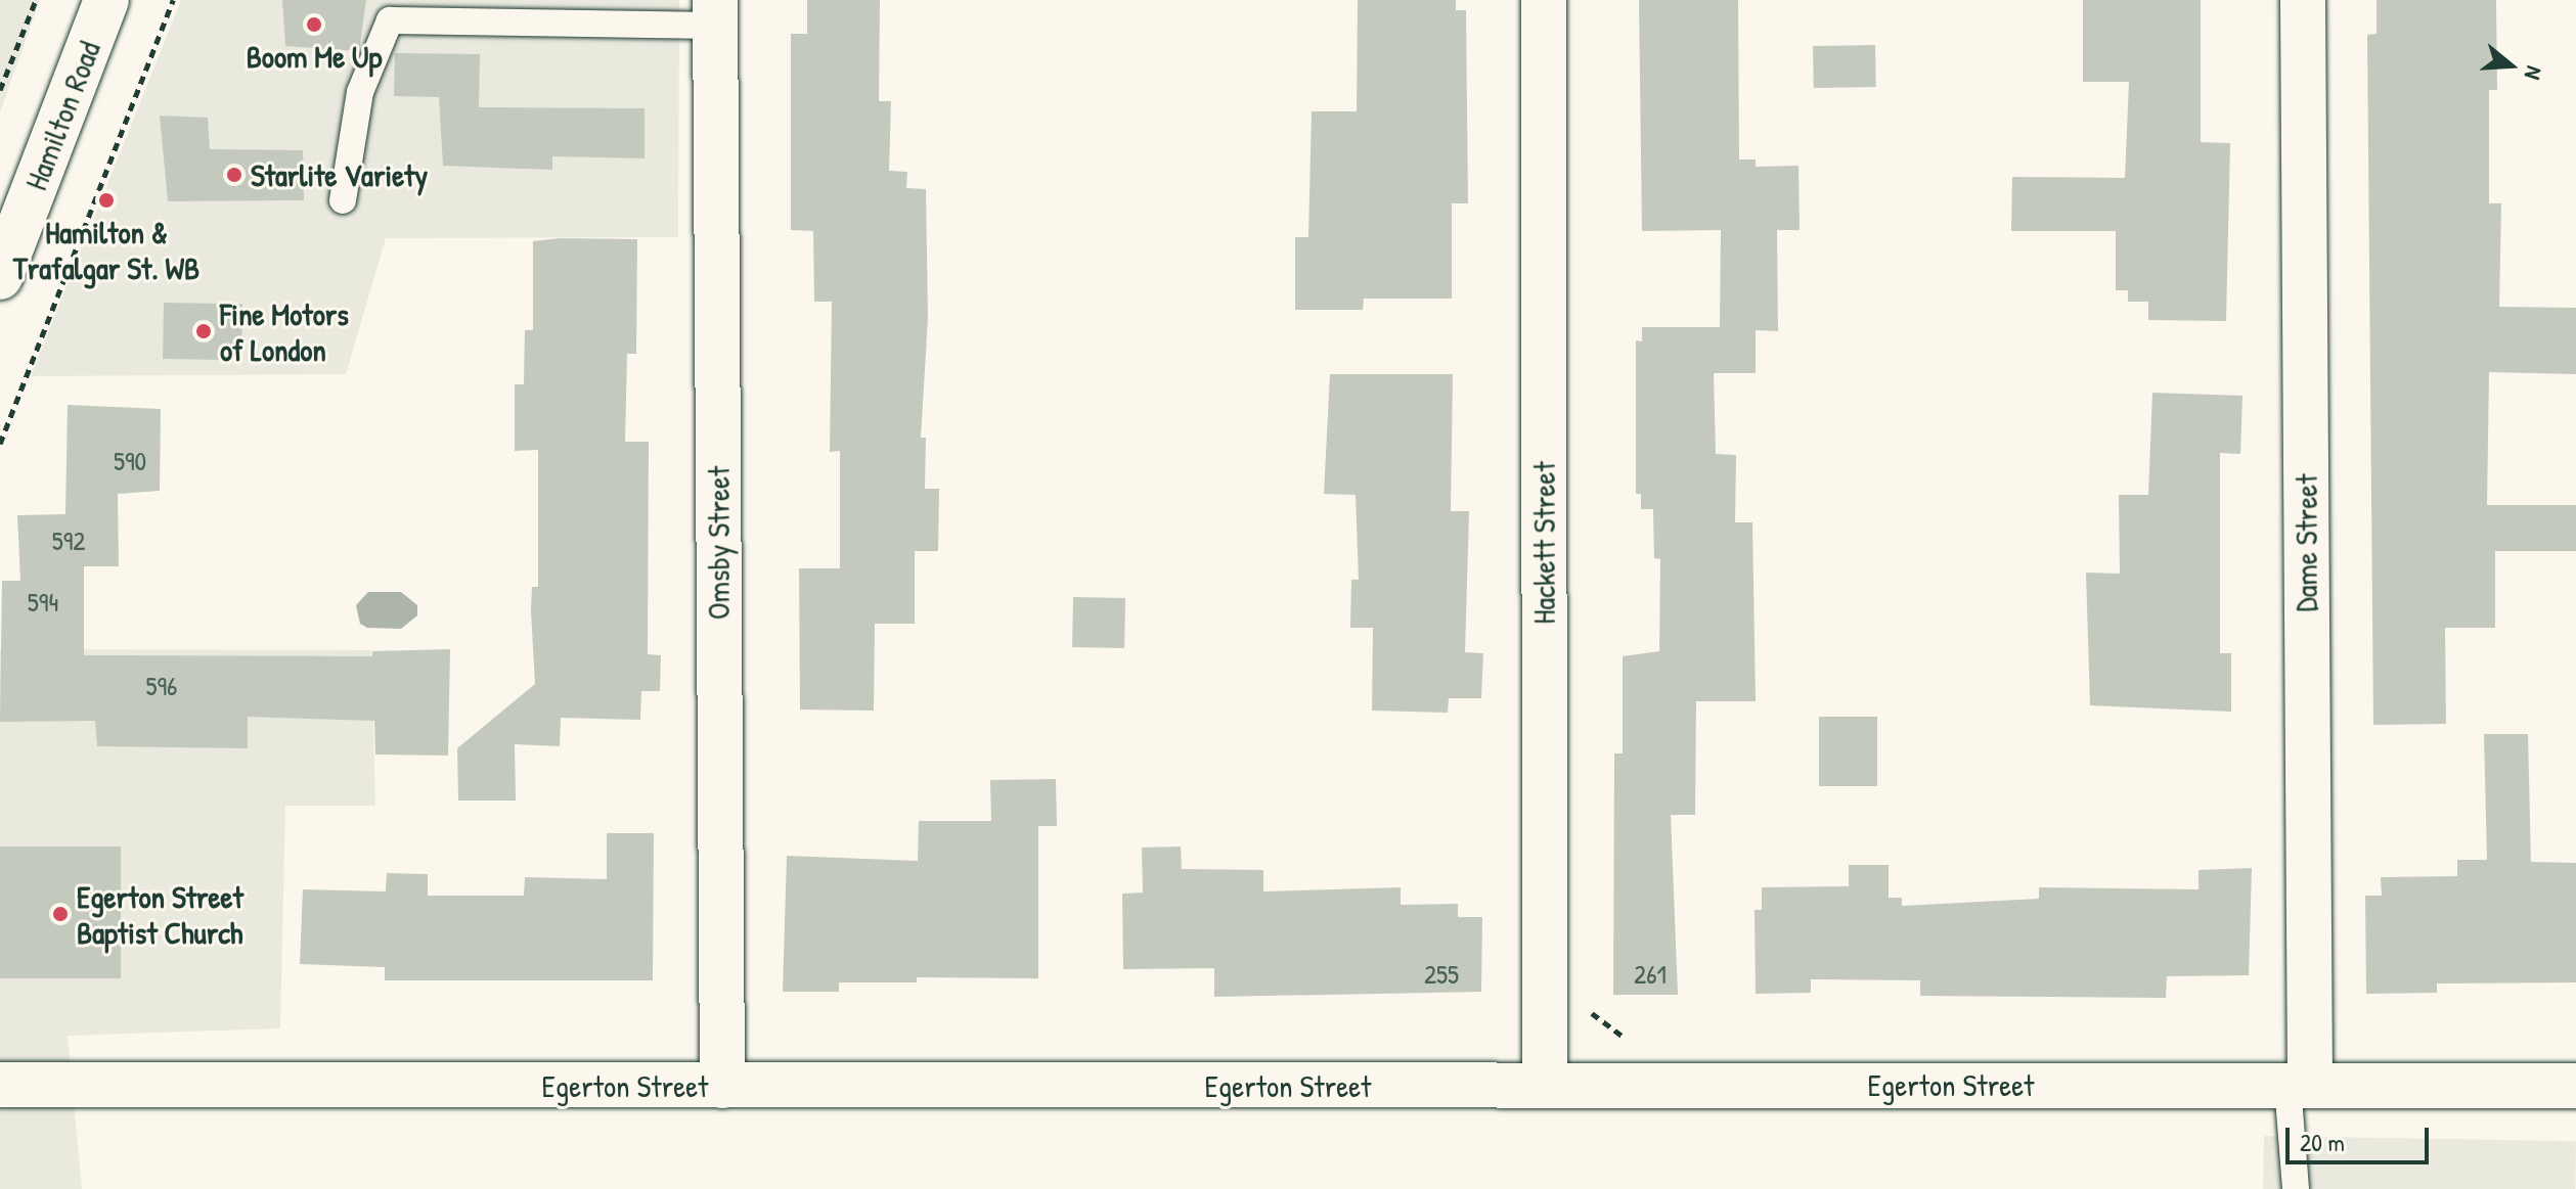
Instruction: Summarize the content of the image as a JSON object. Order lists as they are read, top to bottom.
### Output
{
  "streets": {
    "street": [
      "Hamilton Road",
      "Omsby Street",
      "Hackett Street",
      "Dame Street",
      "Egerton Street"
    ]
  },
  "crossings": [
    ["Omsby Street", "Egerton Street"],
    ["Hackett Street", "Egerton Street"],
    ["Dame Street", "Egerton Street"]
  ],
  "places": [
    "Boom Me Up",
    "Starlite Variety",
    "Hamilton & Trafalgar St. WB",
    "Fine Motors of London",
    "Egerton Street Baptist Church"
  ],
  "house_numbers": [
    "590",
    "592",
    "594",
    "596",
    "255",
    "261"
  ],
  "scale_bar": "20 m",
  "north": "right"
}
